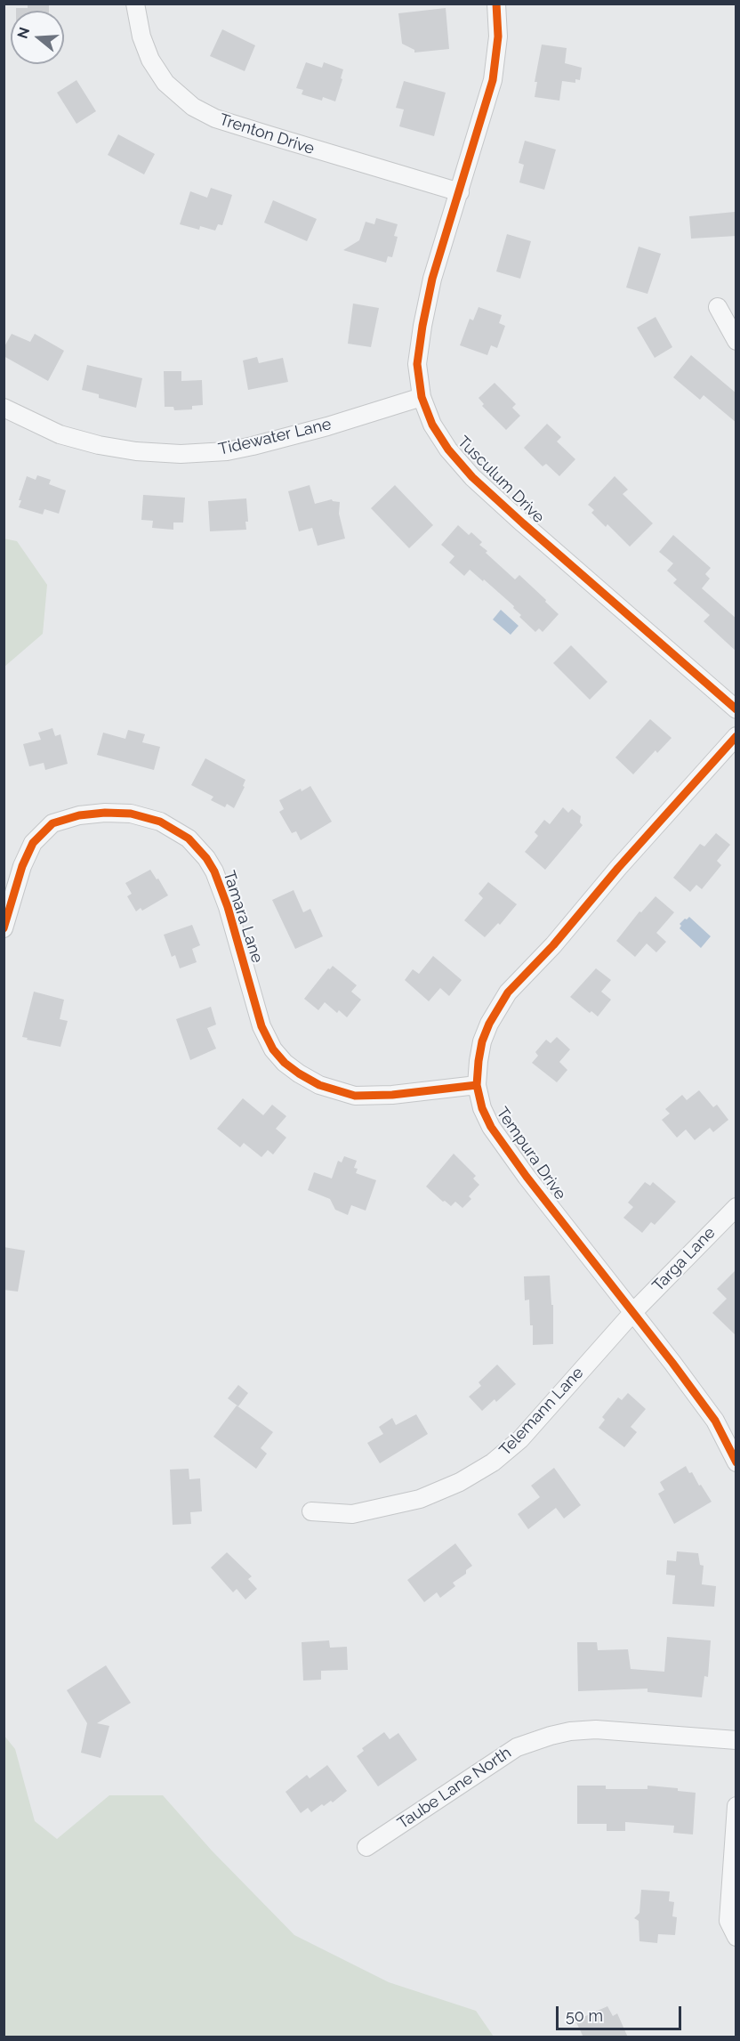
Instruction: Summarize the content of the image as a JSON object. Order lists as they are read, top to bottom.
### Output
{
  "streets": {
    "street": [
      "Trenton Drive",
      "Tidewater Lane",
      "Tusculum Drive",
      "Tamara Lane",
      "Tempura Drive",
      "Targa Lane",
      "Telemann Lane",
      "Taube Lane North"
    ]
  },
  "crossings": [
    ["Trenton Drive", "Tusculum Drive"],
    ["Tidewater Lane", "Tusculum Drive"],
    ["Tamara Lane", "Tempura Drive"],
    ["Tempura Drive", "Targa Lane"],
    ["Tempura Drive", "Telemann Lane"],
    ["Targa Lane", "Telemann Lane"]
  ],
  "scale_bar": "50 m",
  "north": "left"
}
